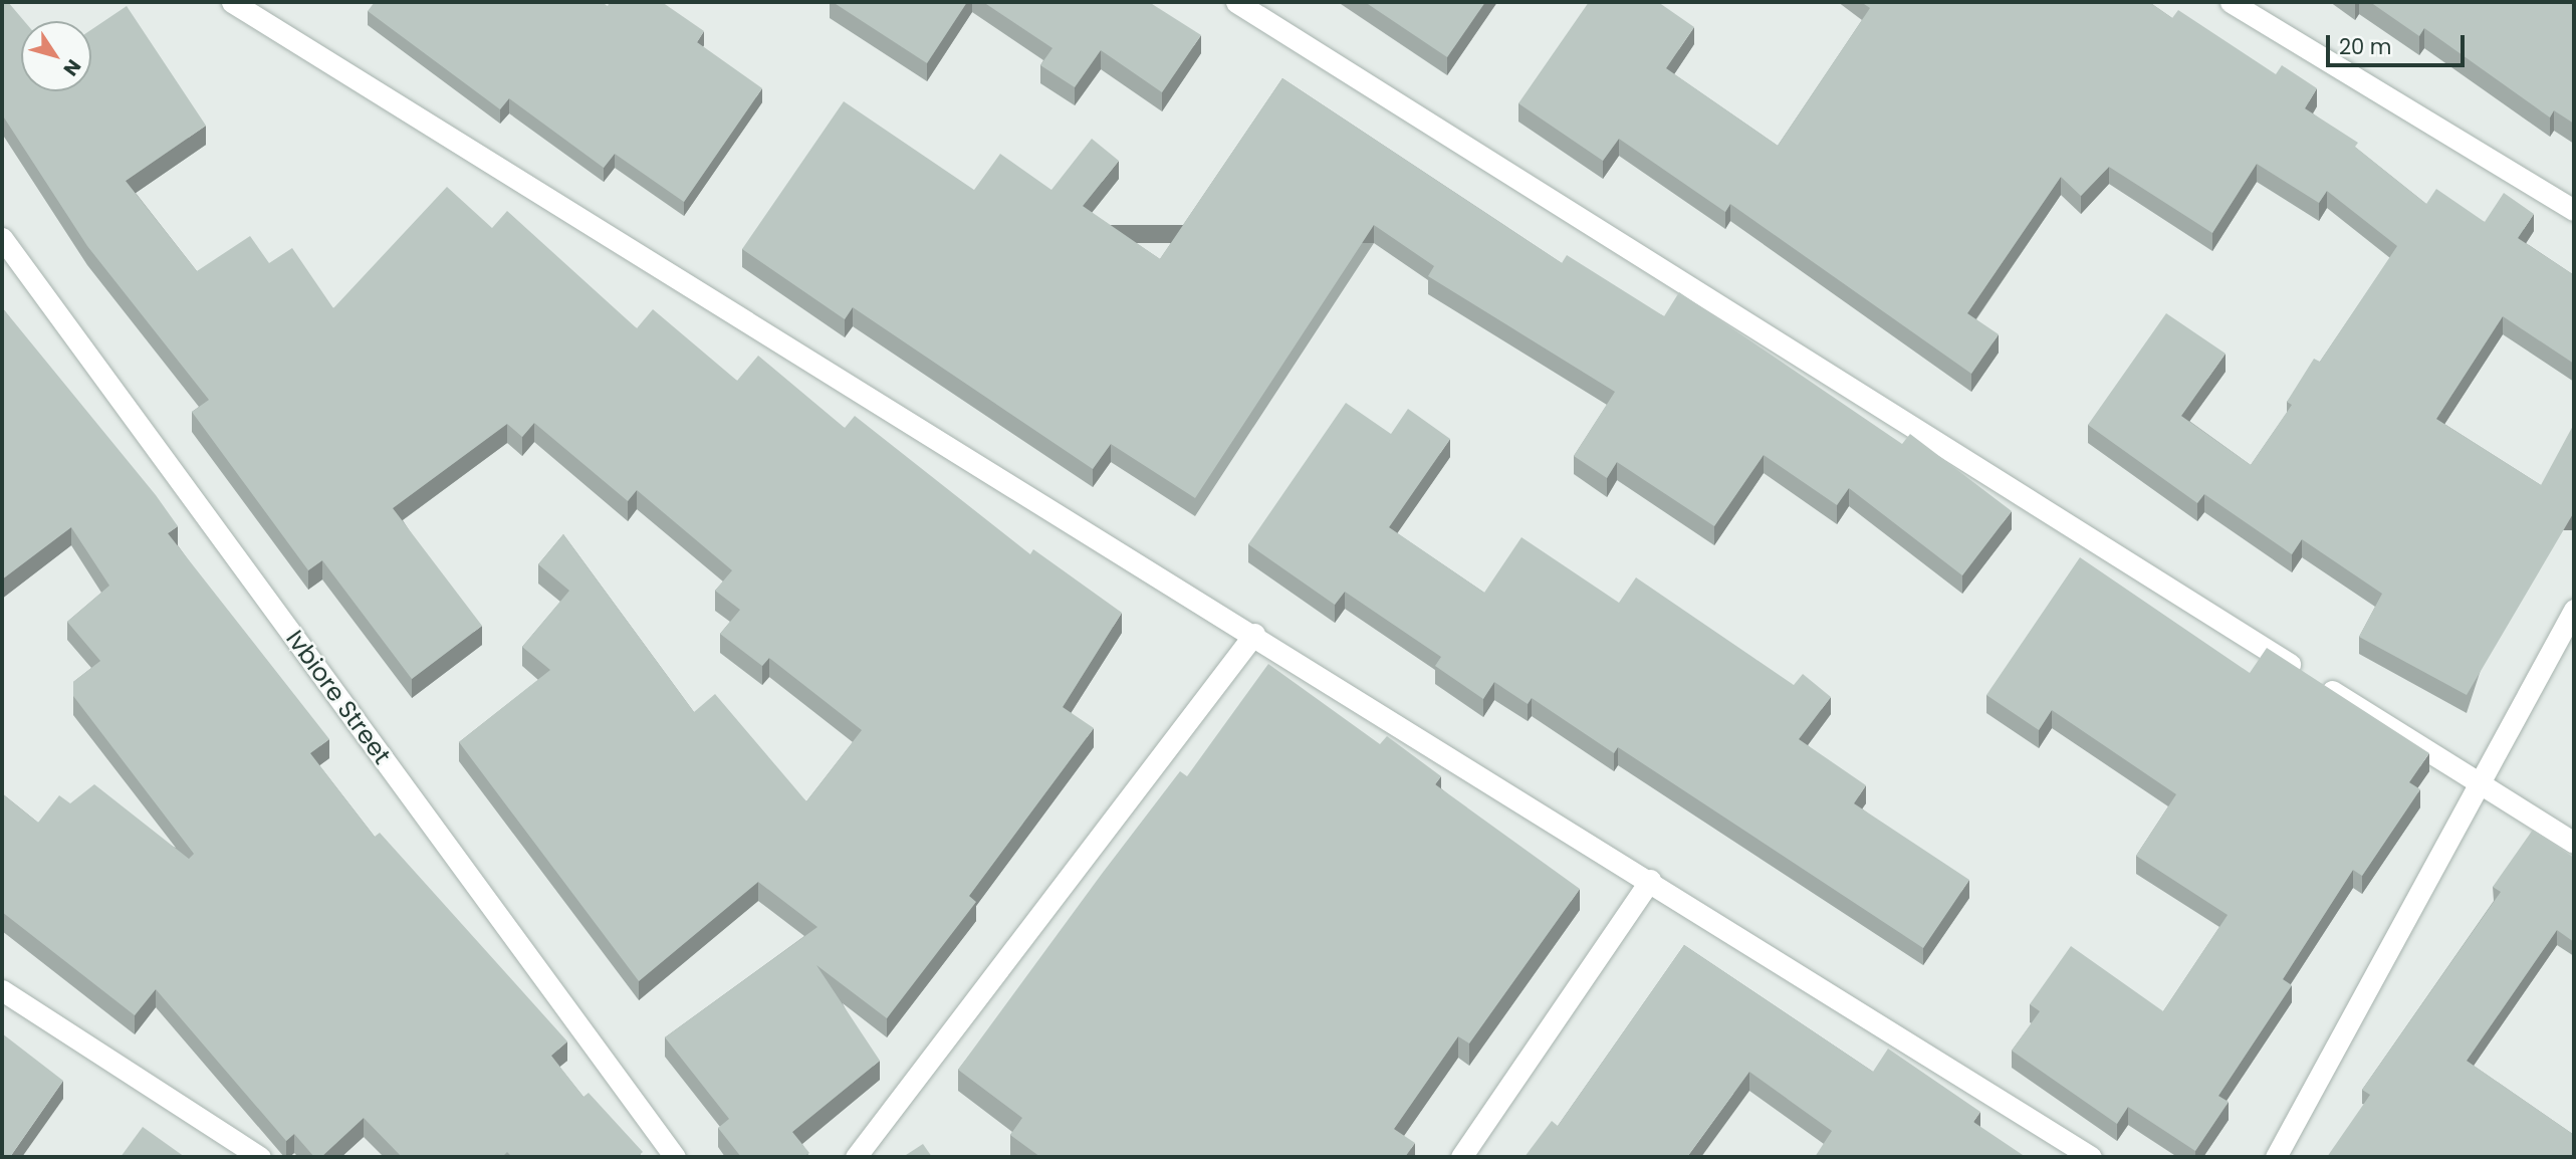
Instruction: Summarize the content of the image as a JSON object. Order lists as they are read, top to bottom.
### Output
{
  "streets": {
    "street": ["Ivbiore Street"]
  },
  "scale_bar": "20 m",
  "north": "bottom right"
}
